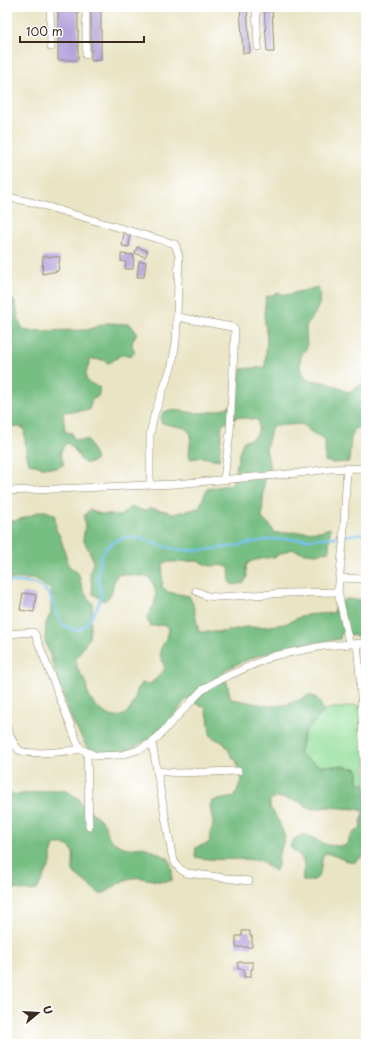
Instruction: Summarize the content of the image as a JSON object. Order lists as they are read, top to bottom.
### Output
{
  "scale_bar": "100 m",
  "north": "right"
}
